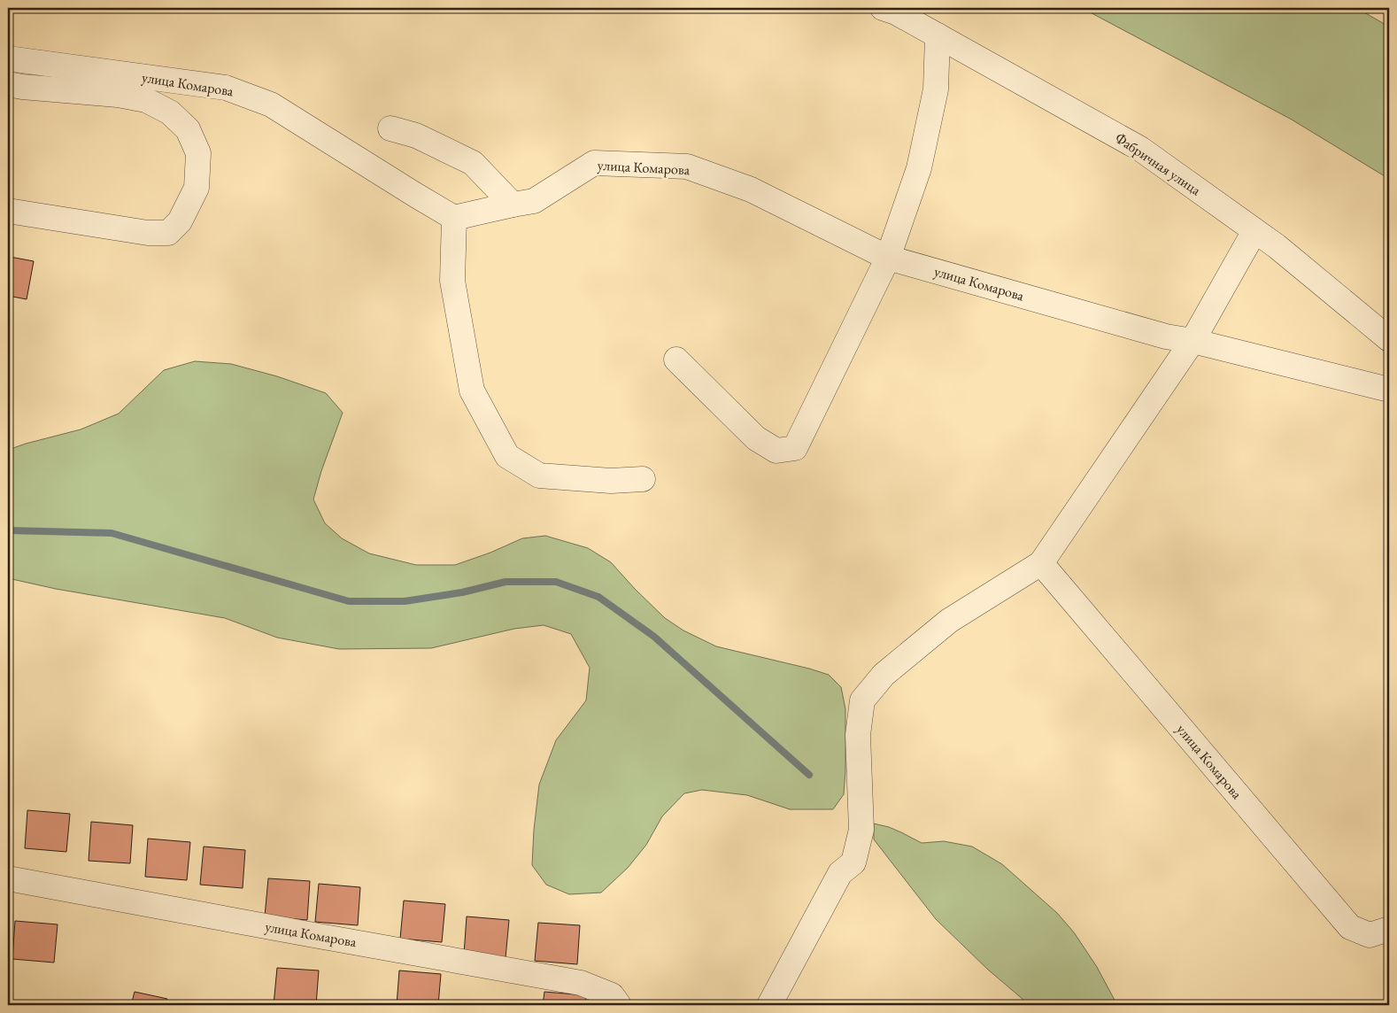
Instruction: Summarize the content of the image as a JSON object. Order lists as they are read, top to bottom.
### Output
{
  "streets": {
    "street": ["улица Комарова", "Фабричная улица"]
  }
}
